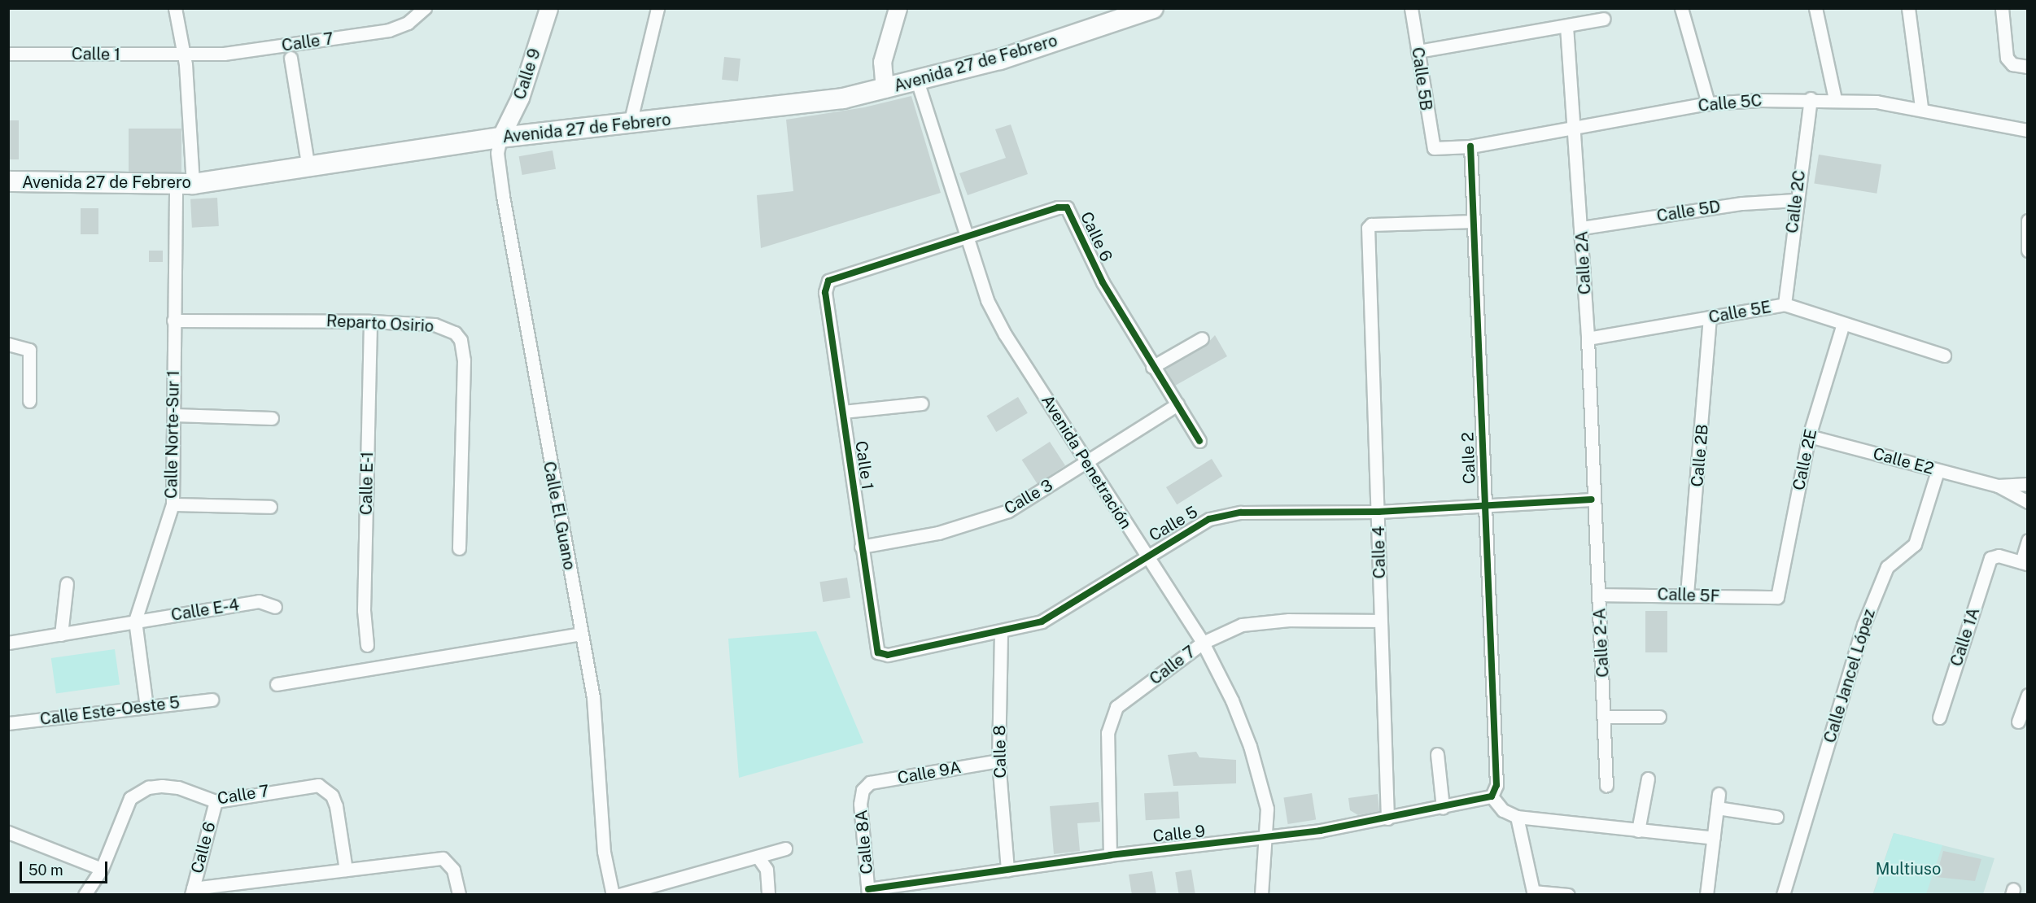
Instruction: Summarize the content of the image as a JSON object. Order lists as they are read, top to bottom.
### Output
{
  "streets": {
    "main road": ["Avenida 27 de Febrero"],
    "street": [
      "Calle 7",
      "Calle 1",
      "Calle 9",
      "Calle 5B",
      "Calle 5C",
      "Calle 2C",
      "Calle 5D",
      "Calle 6",
      "Calle 2A",
      "Calle 5E",
      "Reparto Osirio",
      "Calle Norte-Sur 1",
      "Calle 2B",
      "Calle 2",
      "Calle 2E",
      "Calle E2",
      "Avenida Penetración",
      "Calle E-1",
      "Calle 3",
      "Calle El Guano",
      "Calle 5",
      "Calle 4",
      "Calle 5F",
      "Calle E-4",
      "Calle 1A",
      "Calle 2-A",
      "Calle Jancel López",
      "Calle Este-Oeste 5",
      "Calle 8",
      "Calle 9A",
      "Calle 8A"
    ]
  },
  "crossings": [
    ["Calle 7", "Calle 1"],
    ["Calle 7", "Calle 9"],
    ["Calle 7", "Calle 6"],
    ["Calle 7", "Calle Norte-Sur 1"],
    ["Calle 7", "Avenida Penetración"],
    ["Calle 7", "Calle 4"],
    ["Calle 1", "Calle 6"],
    ["Calle 1", "Calle Norte-Sur 1"],
    ["Calle 1", "Calle 3"],
    ["Calle 1", "Calle 5"],
    ["Avenida 27 de Febrero", "Calle 9"],
    ["Avenida 27 de Febrero", "Calle Norte-Sur 1"],
    ["Avenida 27 de Febrero", "Avenida Penetración"],
    ["Avenida 27 de Febrero", "Calle El Guano"],
    ["Calle 9", "Calle 2"],
    ["Calle 9", "Avenida Penetración"],
    ["Calle 9", "Calle El Guano"],
    ["Calle 9", "Calle 4"],
    ["Calle 9", "Calle 8"],
    ["Calle 9", "Calle 8A"],
    ["Calle 5B", "Calle 5C"],
    ["Calle 5C", "Calle 2C"],
    ["Calle 5C", "Calle 2A"],
    ["Calle 5C", "Calle 2"],
    ["Calle 2C", "Calle 5D"],
    ["Calle 2C", "Calle 5E"],
    ["Calle 5D", "Calle 2A"],
    ["Calle 6", "Avenida Penetración"],
    ["Calle 6", "Calle 3"],
    ["Calle 2A", "Calle 5E"],
    ["Calle 2A", "Calle 5"],
    ["Calle 2A", "Calle 2-A"],
    ["Calle 5E", "Calle 2B"],
    ["Calle 5E", "Calle 2E"],
    ["Reparto Osirio", "Calle Norte-Sur 1"],
    ["Reparto Osirio", "Calle E-1"],
    ["Calle Norte-Sur 1", "Calle E-4"],
    ["Calle Norte-Sur 1", "Calle Este-Oeste 5"],
    ["Calle 2B", "Calle 5F"],
    ["Calle 2", "Calle 5"],
    ["Calle 2", "Calle 4"],
    ["Calle 2E", "Calle E2"],
    ["Calle 2E", "Calle 5F"],
    ["Calle E2", "Calle Jancel López"],
    ["Avenida Penetración", "Calle 3"],
    ["Avenida Penetración", "Calle 5"],
    ["Calle 5", "Calle 4"],
    ["Calle 5", "Calle 2-A"],
    ["Calle 5", "Calle 8"],
    ["Calle 5F", "Calle 2-A"],
    ["Calle 8", "Calle 9A"],
    ["Calle 9A", "Calle 8A"]
  ],
  "parks": ["Multiuso"],
  "scale_bar": "50 m"
}
